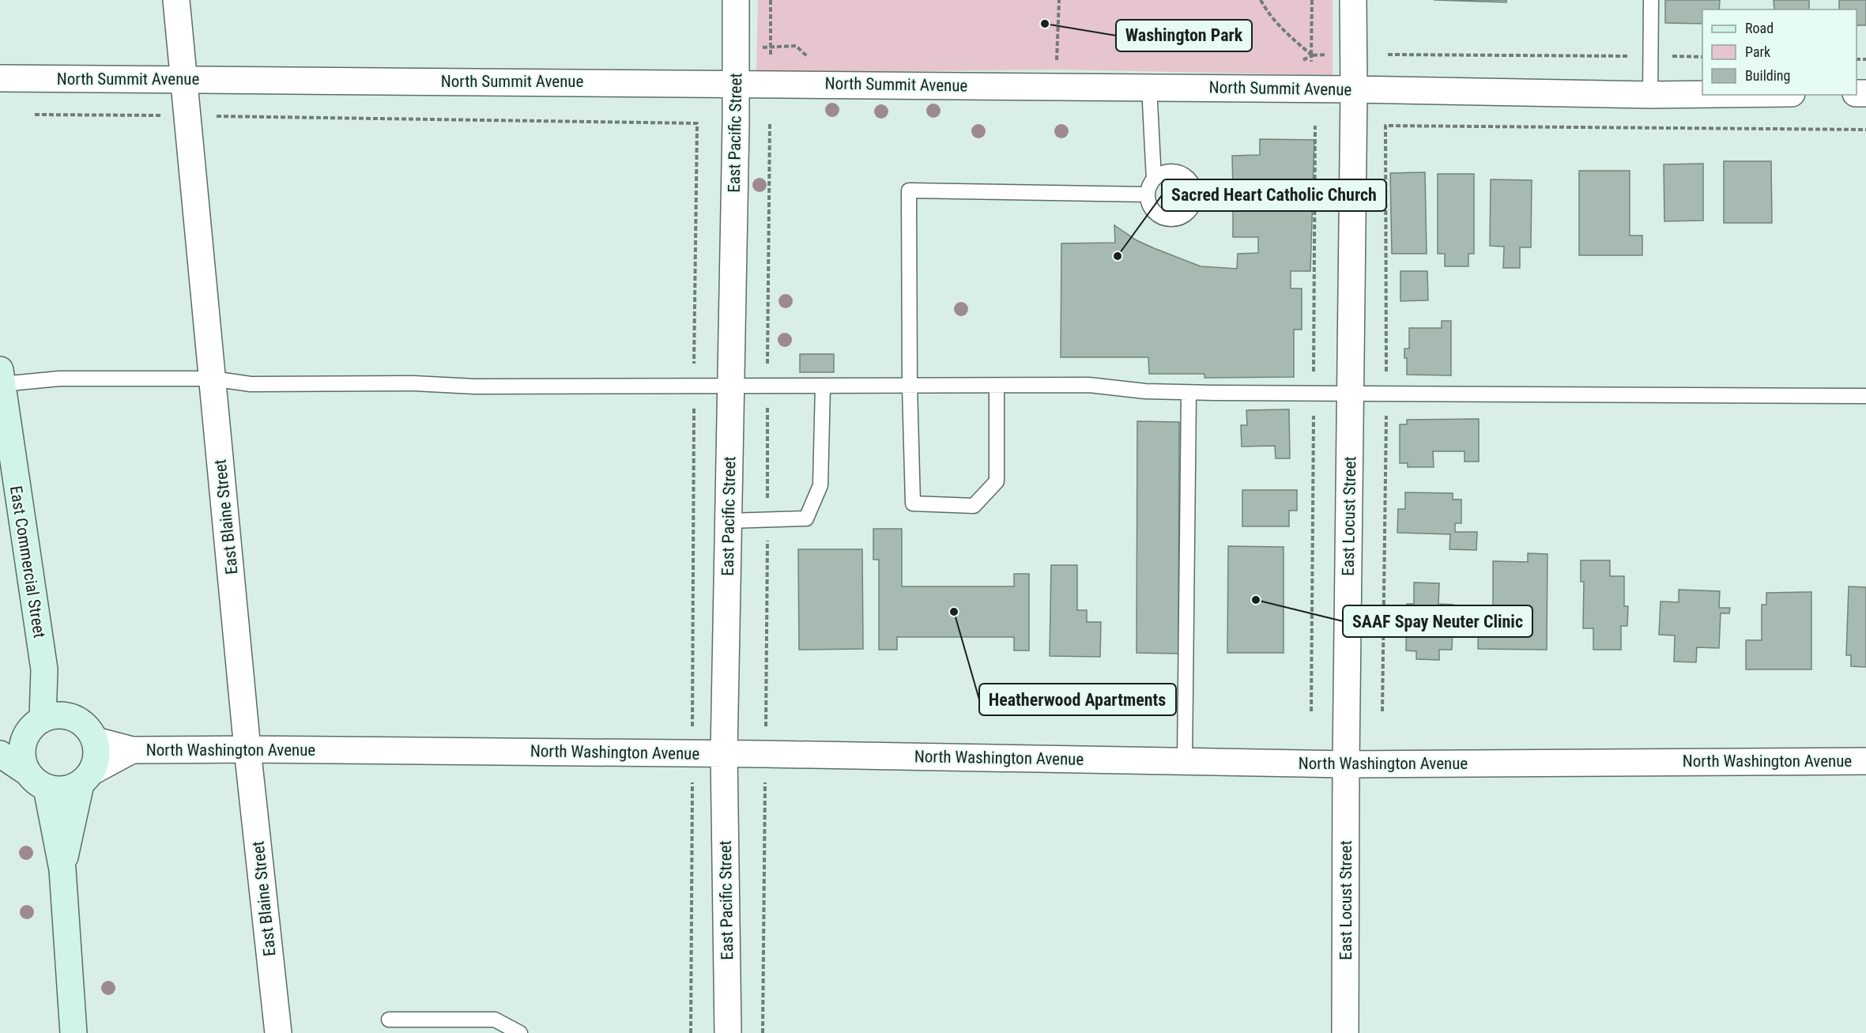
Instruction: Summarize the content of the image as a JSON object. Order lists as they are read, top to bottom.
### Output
{
  "streets": {
    "street": [
      "North Summit Avenue",
      "East Pacific Street",
      "East Locust Street",
      "East Blaine Street",
      "East Commercial Street",
      "North Washington Avenue"
    ]
  },
  "crossings": [
    ["North Summit Avenue", "East Pacific Street"],
    ["North Summit Avenue", "East Locust Street"],
    ["North Summit Avenue", "East Blaine Street"],
    ["East Pacific Street", "North Washington Avenue"],
    ["East Locust Street", "North Washington Avenue"],
    ["East Blaine Street", "North Washington Avenue"],
    ["East Commercial Street", "North Washington Avenue"]
  ],
  "places": [
    "Washington Park",
    "Sacred Heart Catholic Church",
    "SAAF Spay Neuter Clinic",
    "Heatherwood Apartments"
  ],
  "legend": ["Road", "Park", "Building"]
}
